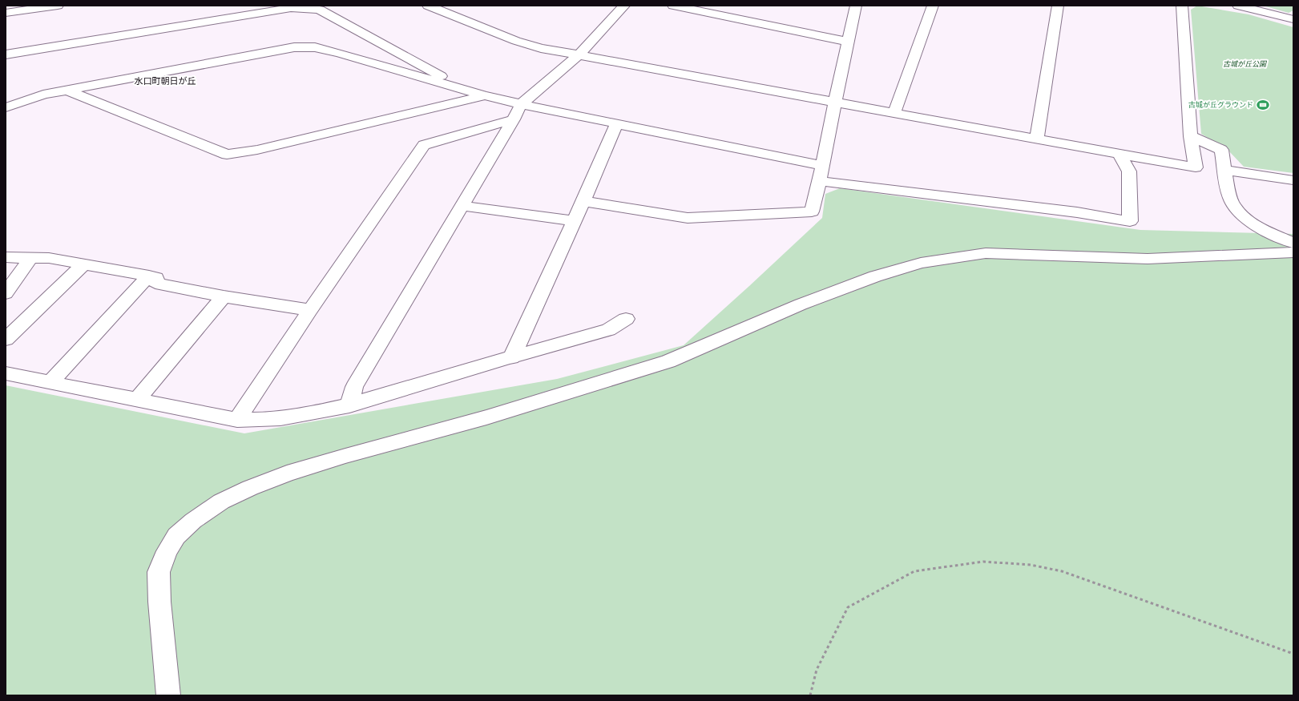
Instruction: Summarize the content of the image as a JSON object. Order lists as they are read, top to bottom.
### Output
{
  "districts": ["水口町朝日が丘"],
  "parks": ["古城が丘公園"],
  "places": {
    "sports": ["古城が丘グラウンド"]
  }
}
